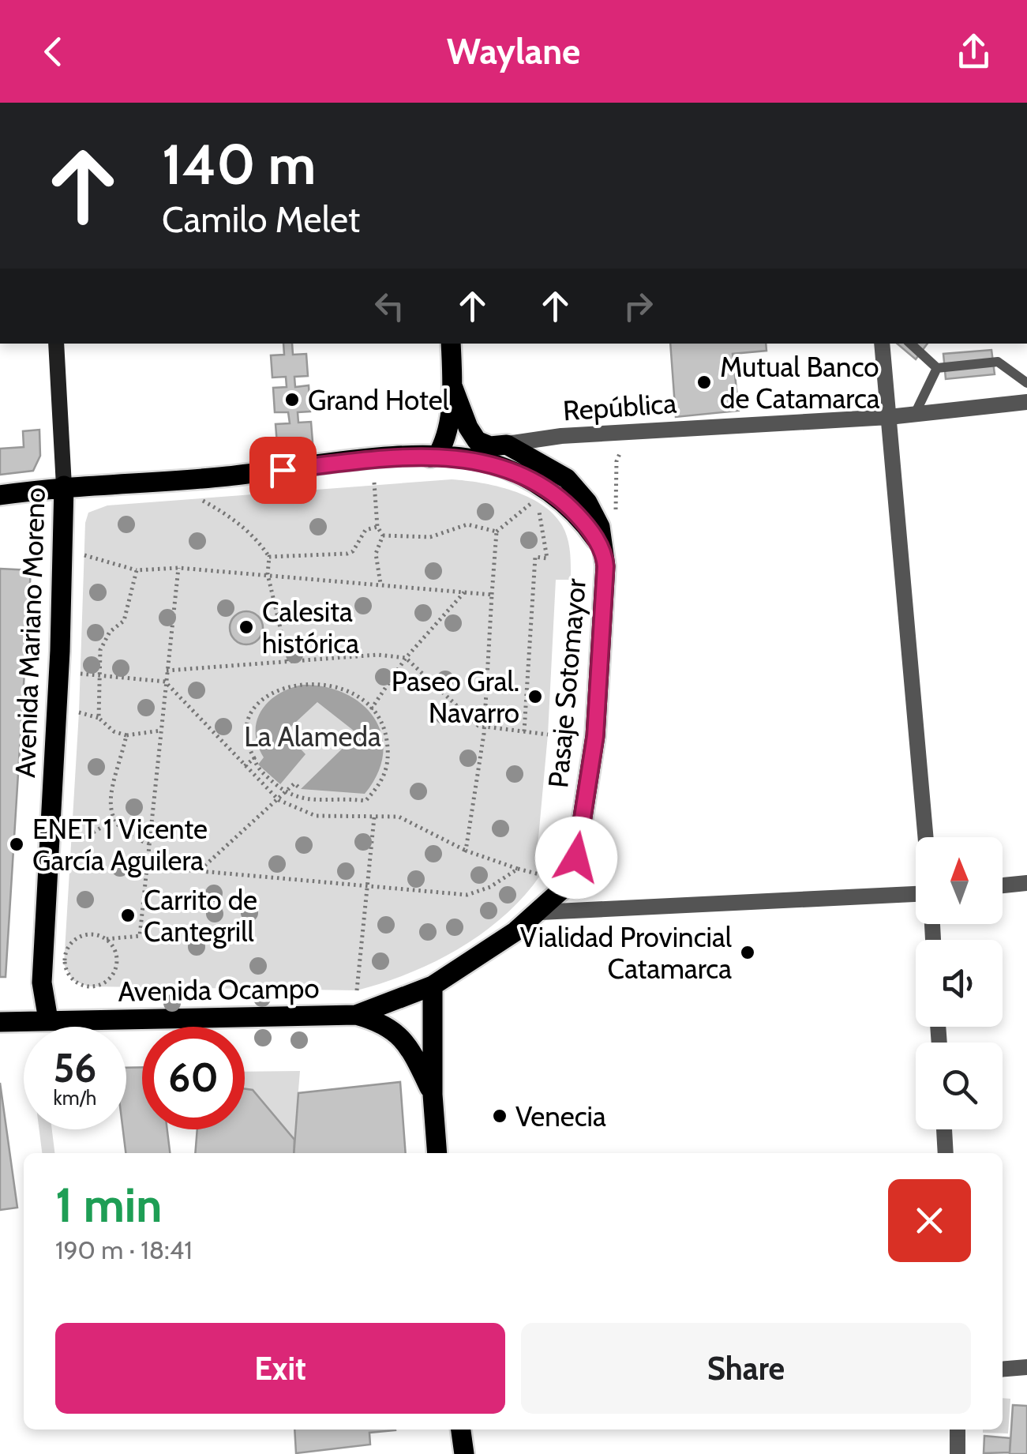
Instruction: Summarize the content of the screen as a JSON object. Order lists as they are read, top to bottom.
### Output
{
  "streets": {
    "main road": ["Avenida Mariano Moreno", "Pasaje Sotomayor", "Avenida Ocampo"],
    "street": ["República"]
  },
  "crossings": [
    ["República", "Pasaje Sotomayor"],
    ["Avenida Mariano Moreno", "Pasaje Sotomayor"],
    ["Avenida Mariano Moreno", "Avenida Ocampo"],
    ["Pasaje Sotomayor", "Avenida Ocampo"]
  ],
  "parks": ["La Alameda"],
  "places": [
    "Mutual Banco de Catamarca",
    "Grand Hotel",
    "Calesita histórica",
    "Paseo Gral. Navarro",
    "ENET 1 Vicente García Aguilera",
    "Carrito de Cantegrill",
    "Vialidad Provincial Catamarca",
    "Venecia"
  ],
  "north": "top",
  "page": {
    "header": "Waylane",
    "turn": ["140 m", "Camilo Melet"],
    "speed": "56 km/h",
    "limit": "60",
    "heading": ["1 min", "190 m · 18:41"],
    "buttons": ["Exit", "Share"]
  }
}
